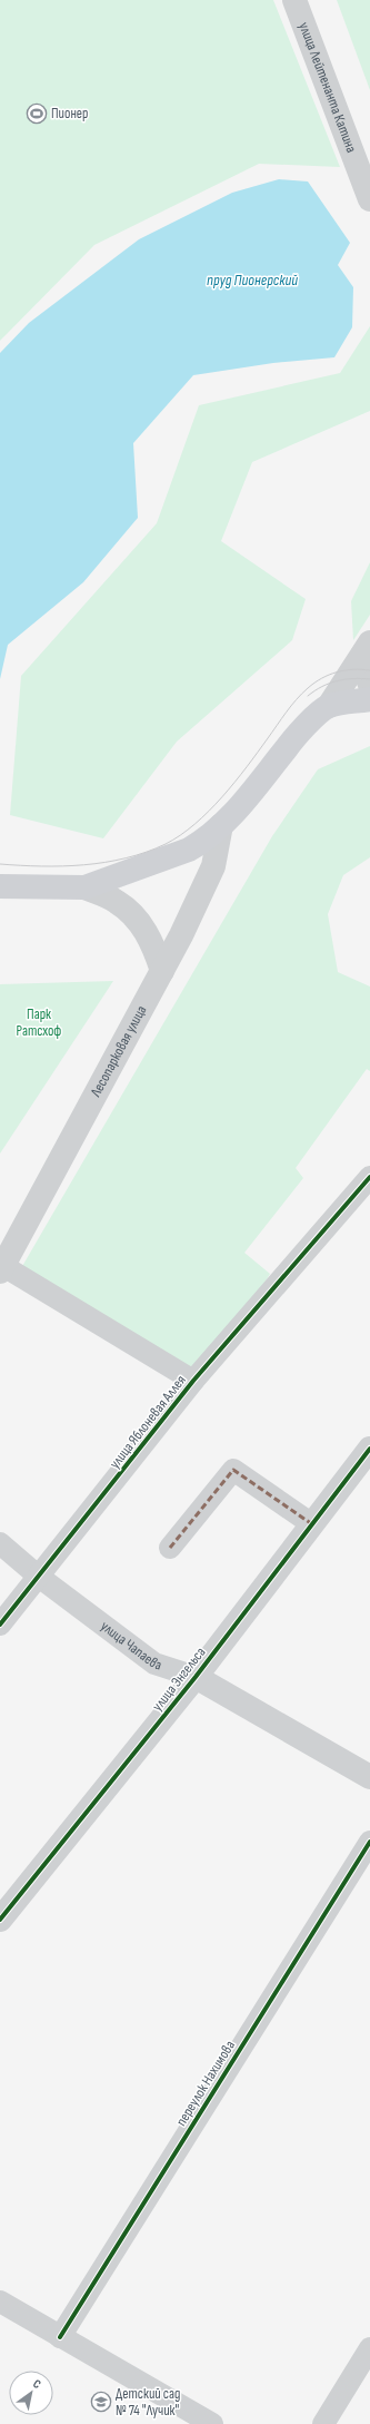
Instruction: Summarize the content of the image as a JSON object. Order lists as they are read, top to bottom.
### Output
{
  "streets": {
    "street": [
      "улица Лейтенанта Катина",
      "Лесопарковая улица",
      "улица Яблоневая Аллея",
      "улица Чапаева",
      "улица Энгельса",
      "переулок Нахимова"
    ]
  },
  "crossings": [
    ["улица Яблоневая Аллея", "улица Чапаева"],
    ["улица Чапаева", "улица Энгельса"]
  ],
  "water": ["пруд Пионерский"],
  "parks": ["Парк Ратсхоф"],
  "places": {
    "sports": ["Пионер"],
    "school or university": ["Детский сад № 74 \"Лучик\""]
  },
  "north": "top right"
}
